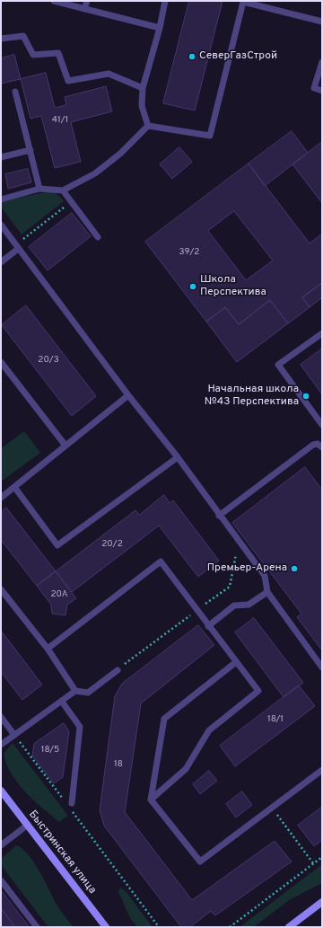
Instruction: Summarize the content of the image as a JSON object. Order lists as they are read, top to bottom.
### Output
{
  "streets": {
    "main road": ["Быстринская улица"]
  },
  "places": [
    "СеверГазСтрой",
    "Школа Перспектива",
    "Начальная школа №43 Перспектива",
    "Премьер-Арена"
  ],
  "house_numbers": [
    "41/1",
    "39/2",
    "20/3",
    "20/2",
    "20А",
    "18/1",
    "18/5",
    "18"
  ]
}
